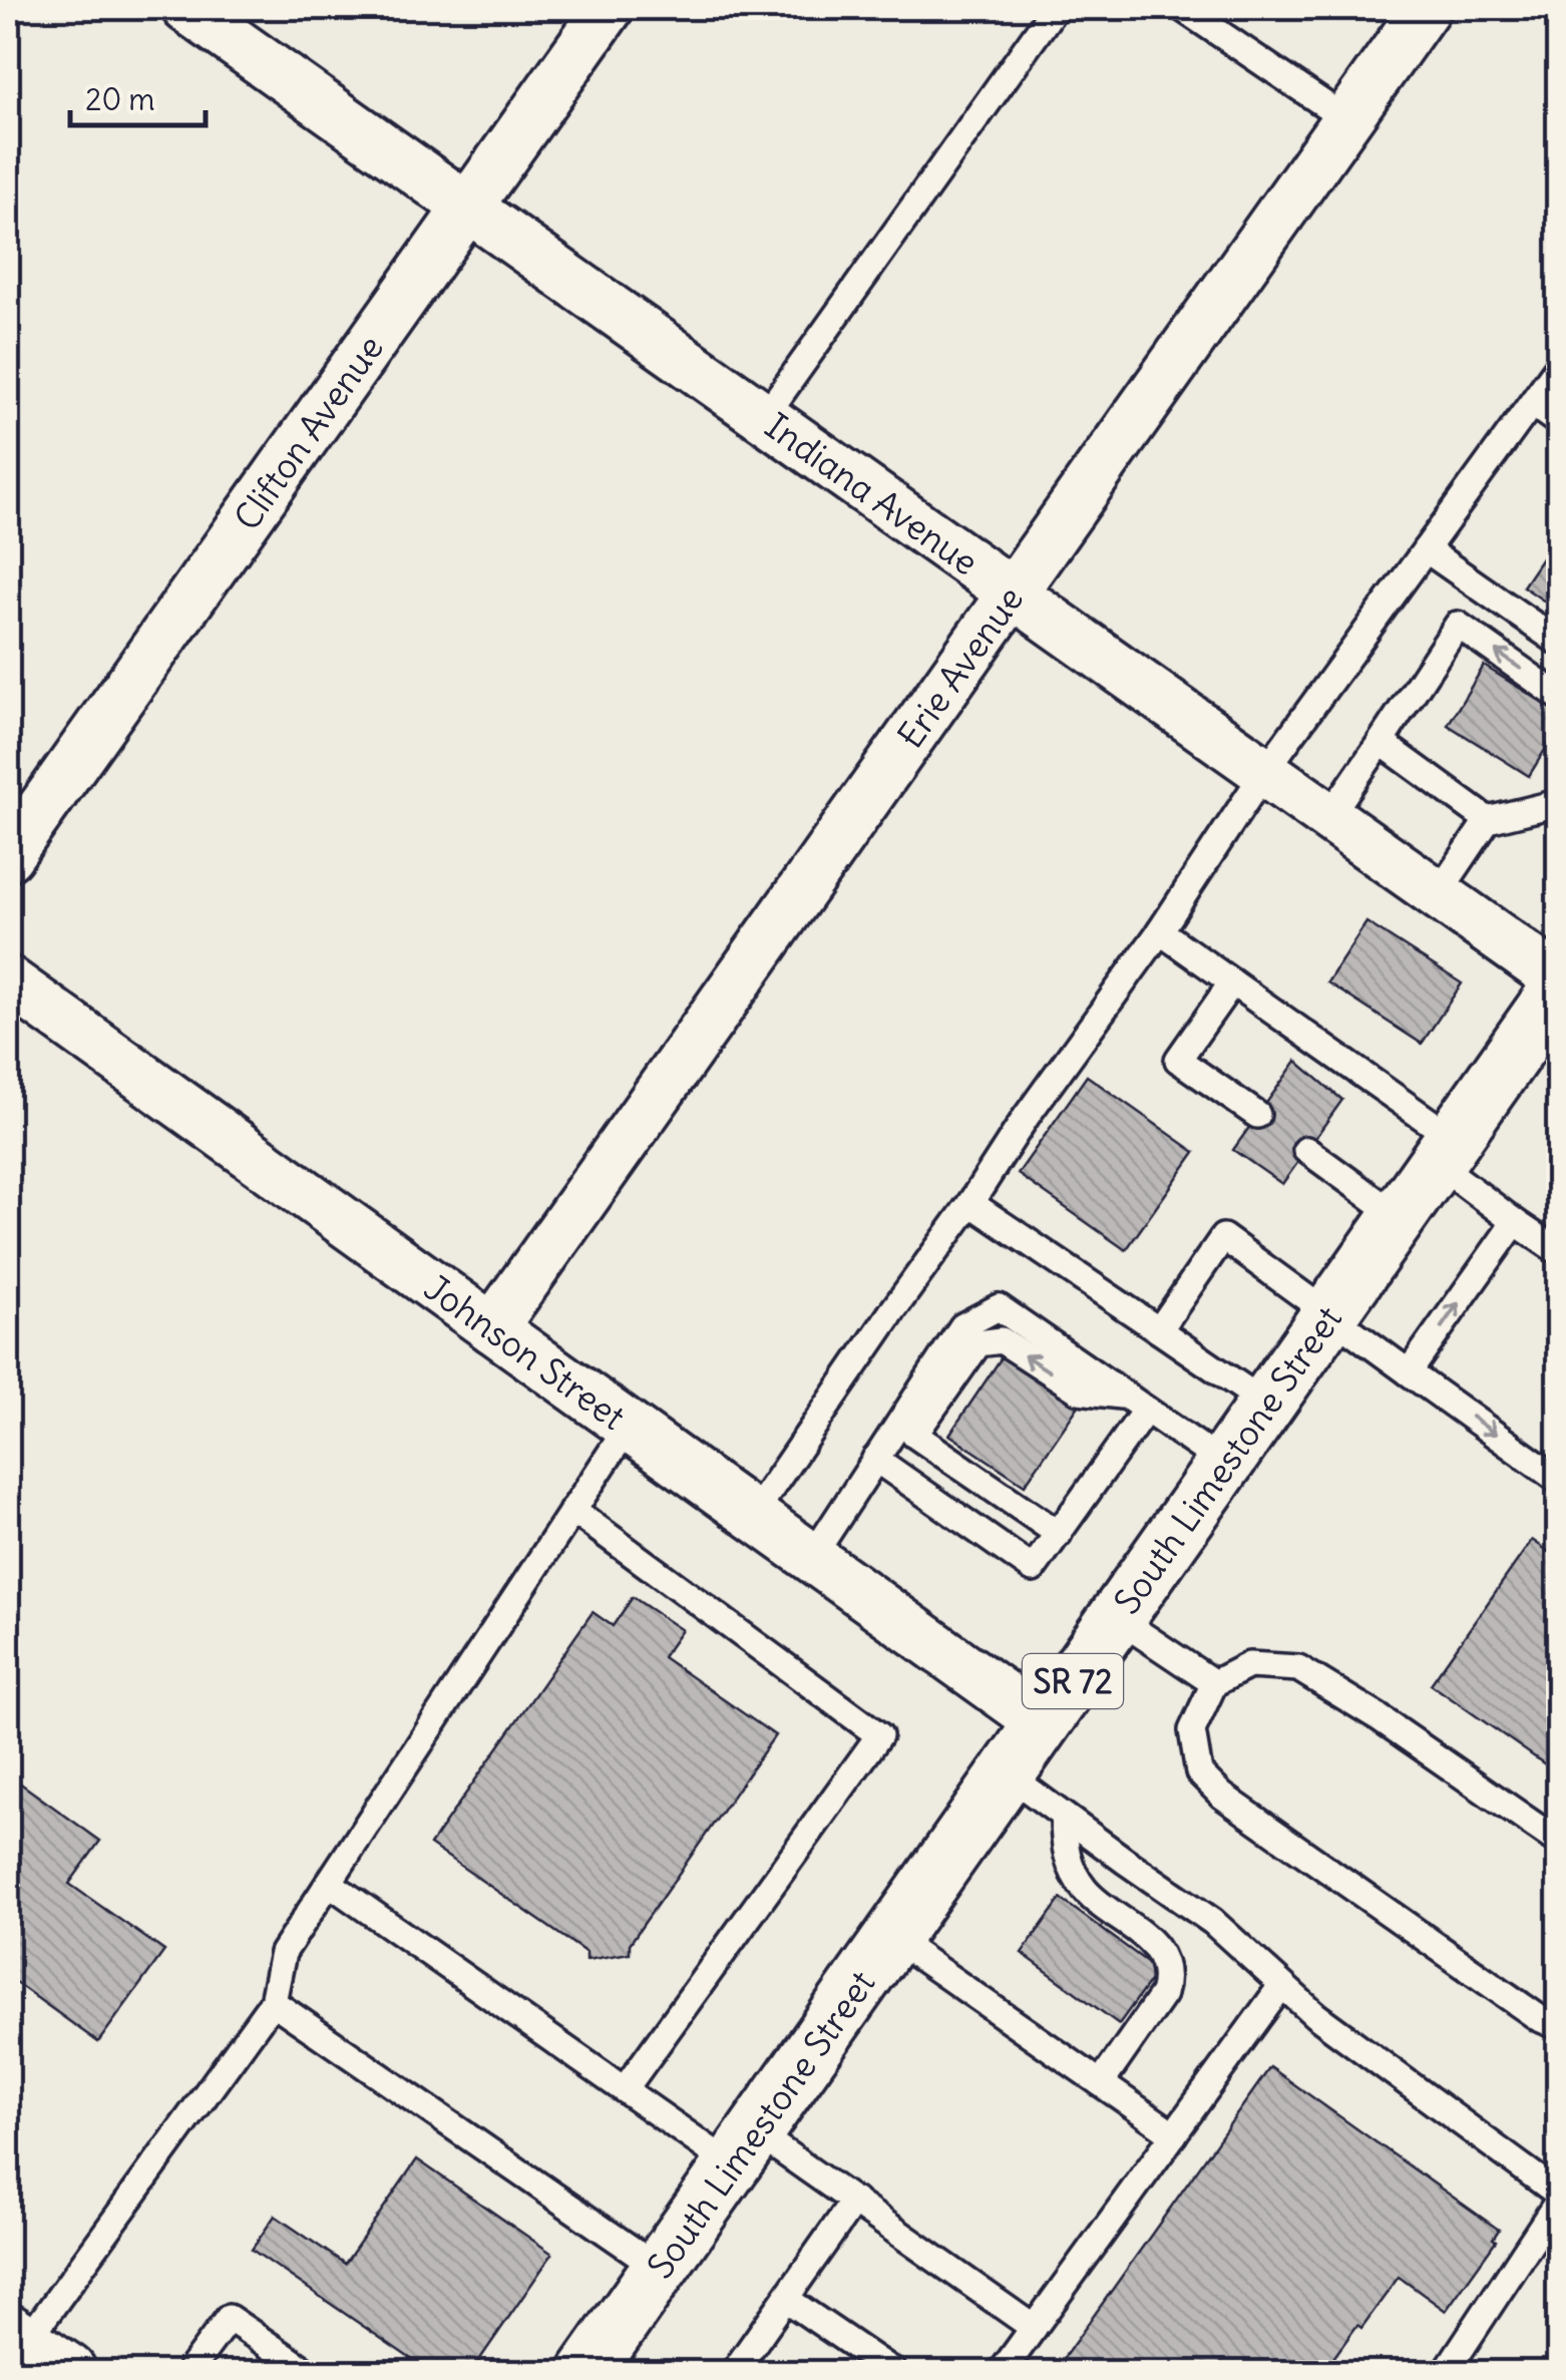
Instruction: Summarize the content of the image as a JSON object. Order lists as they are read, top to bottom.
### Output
{
  "streets": {
    "main road": ["South Limestone Street", "SR 72"],
    "street": [
      "Clifton Avenue",
      "Indiana Avenue",
      "Erie Avenue",
      "Johnson Street"
    ]
  },
  "crossings": [
    ["Clifton Avenue", "Indiana Avenue"],
    ["Indiana Avenue", "Erie Avenue"],
    ["Erie Avenue", "Johnson Street"],
    ["Johnson Street", "South Limestone Street"]
  ],
  "scale_bar": "20 m"
}
